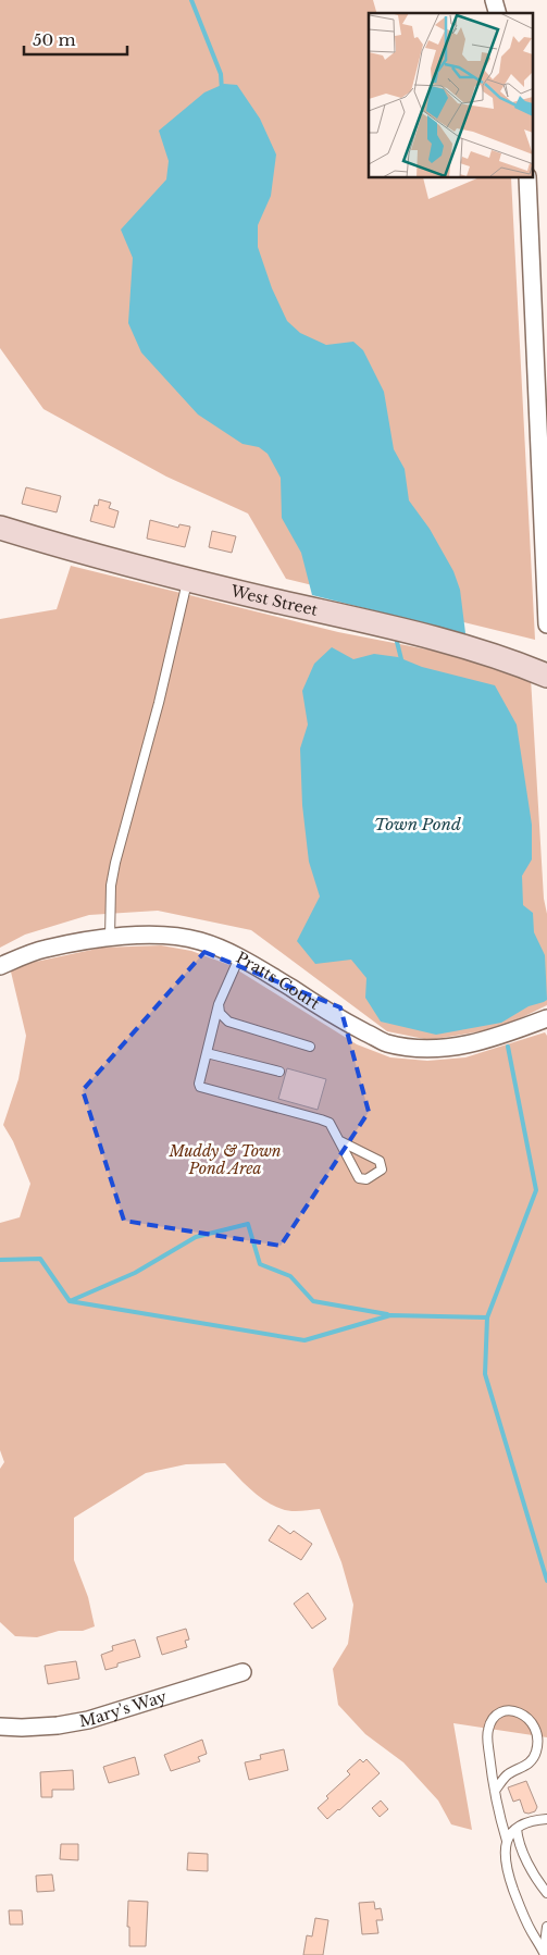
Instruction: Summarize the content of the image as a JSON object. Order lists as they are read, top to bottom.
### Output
{
  "streets": {
    "street": ["West Street", "Pratts Court", "Mary's Way"]
  },
  "water": ["Town Pond"],
  "parks": ["Muddy & Town Pond Area"],
  "scale_bar": "50 m"
}
